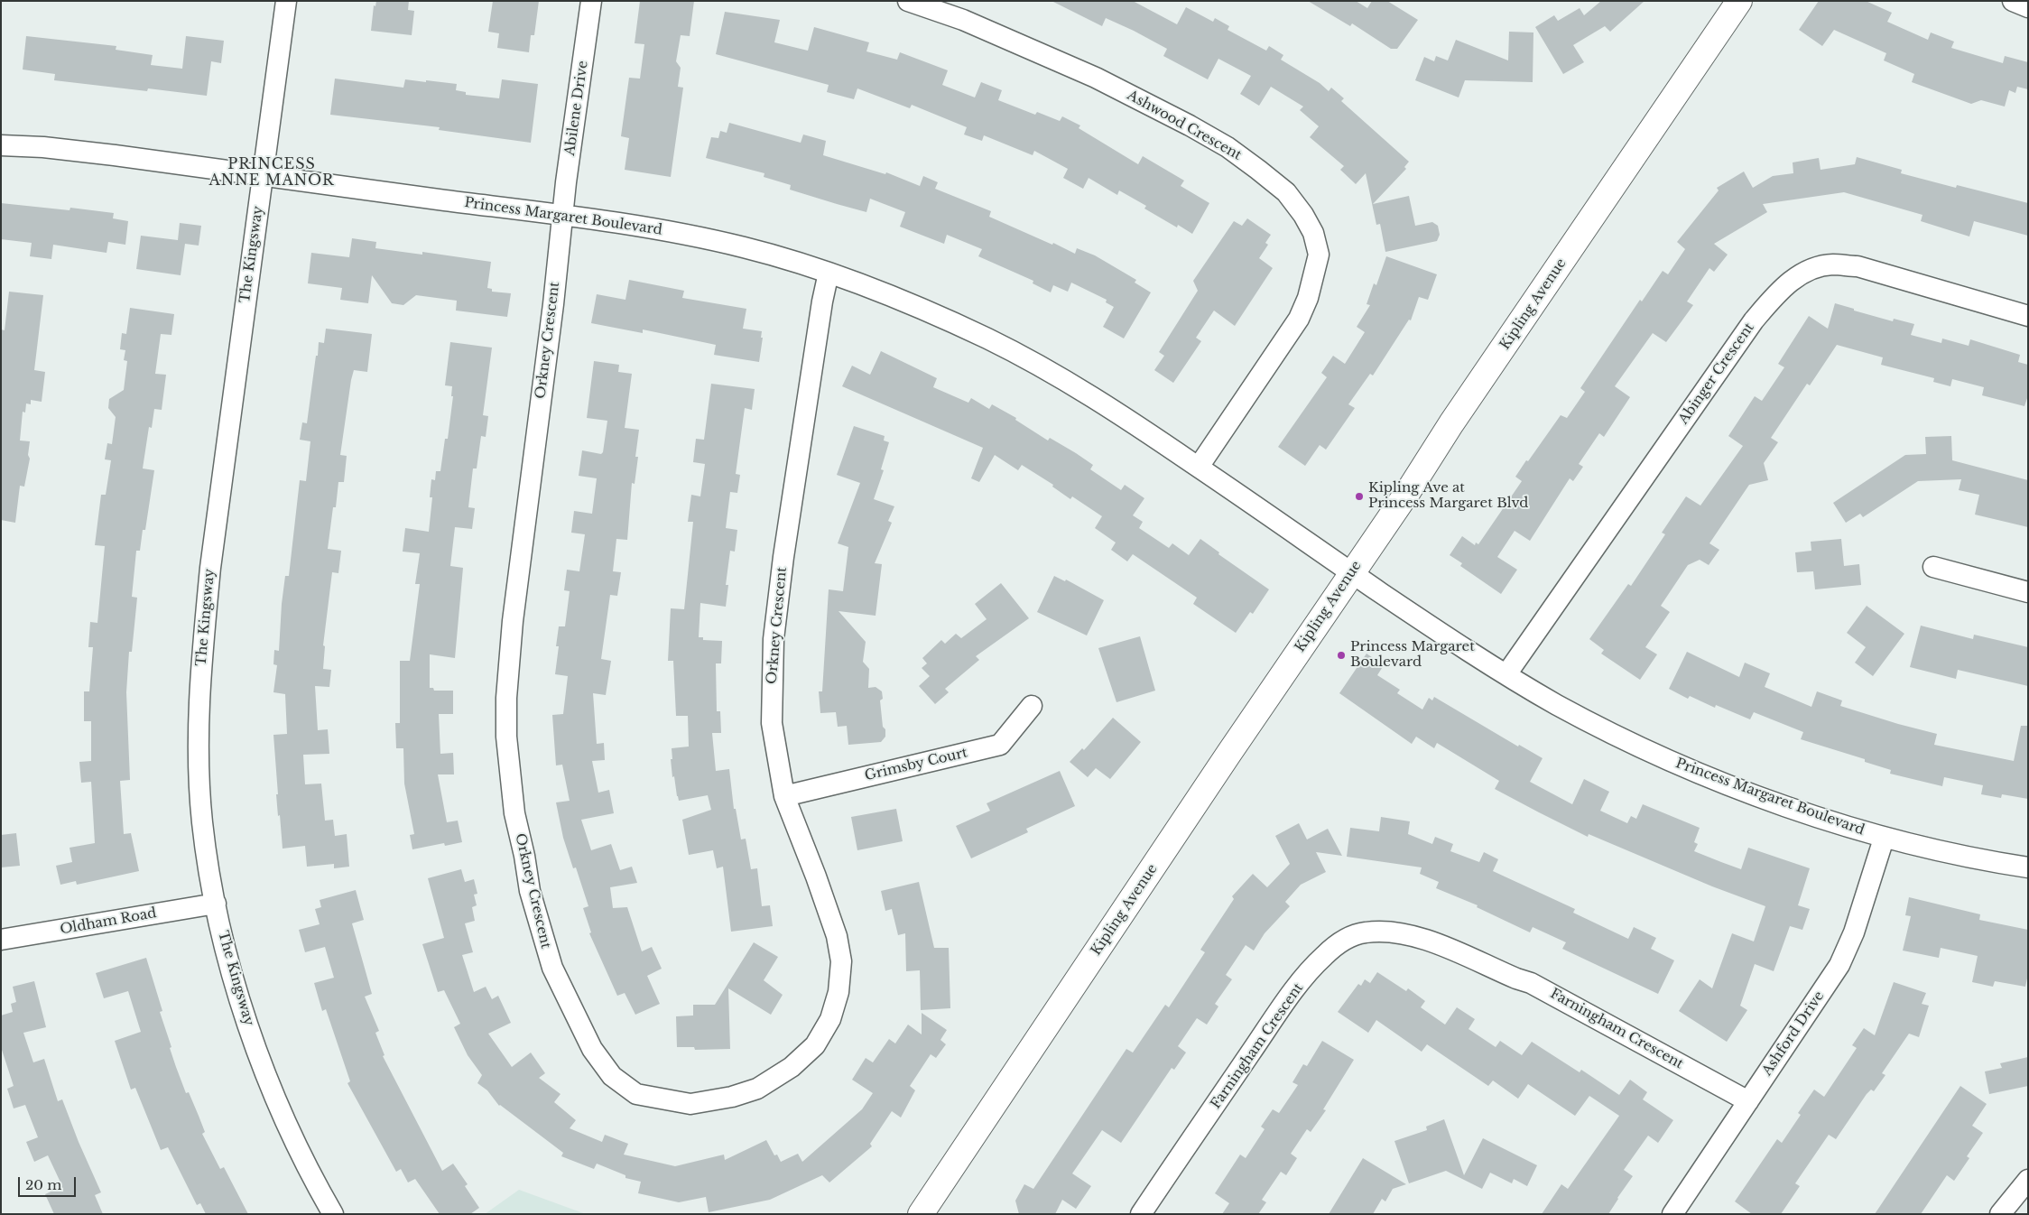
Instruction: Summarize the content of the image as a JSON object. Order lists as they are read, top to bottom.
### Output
{
  "streets": {
    "main road": ["Kipling Avenue"],
    "street": [
      "Abilene Drive",
      "Ashwood Crescent",
      "Princess Margaret Boulevard",
      "The Kingsway",
      "Orkney Crescent",
      "Abinger Crescent",
      "Grimsby Court",
      "Oldham Road",
      "Farningham Crescent",
      "Ashford Drive"
    ]
  },
  "crossings": [
    ["Abilene Drive", "Princess Margaret Boulevard"],
    ["Abilene Drive", "Orkney Crescent"],
    ["Ashwood Crescent", "Princess Margaret Boulevard"],
    ["Princess Margaret Boulevard", "The Kingsway"],
    ["Princess Margaret Boulevard", "Kipling Avenue"],
    ["Princess Margaret Boulevard", "Orkney Crescent"],
    ["Princess Margaret Boulevard", "Abinger Crescent"],
    ["Princess Margaret Boulevard", "Ashford Drive"],
    ["The Kingsway", "Oldham Road"],
    ["Orkney Crescent", "Grimsby Court"],
    ["Farningham Crescent", "Ashford Drive"]
  ],
  "districts": ["PRINCESS ANNE MANOR"],
  "places": ["Kipling Ave at Princess Margaret Blvd", "Princess Margaret Boulevard"],
  "scale_bar": "20 m"
}
